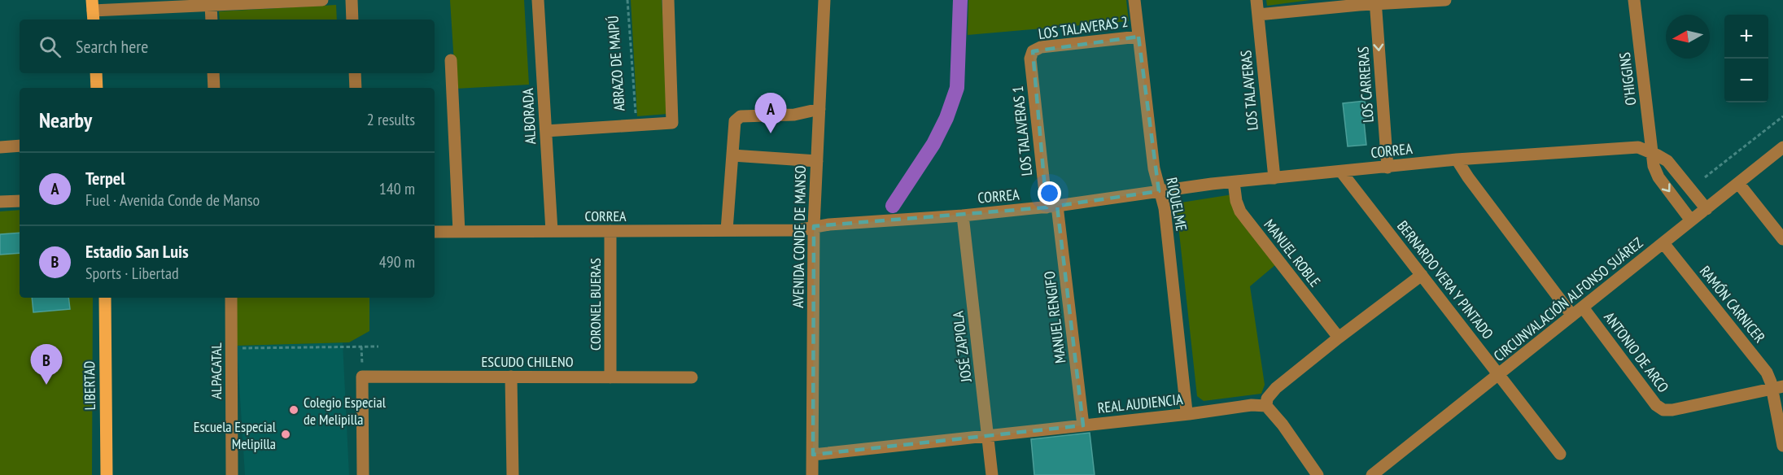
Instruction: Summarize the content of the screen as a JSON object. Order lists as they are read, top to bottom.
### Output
{
  "streets": {
    "main road": ["LIBERTAD"],
    "street": [
      "LOS TALAVERAS 2",
      "O'HIGGINS",
      "LOS CARRERAS",
      "LOS TALAVERAS",
      "ALBORADA",
      "LOS TALAVERAS 1",
      "CORREA",
      "RIQUELME",
      "AVENIDA CONDE DE MANSO",
      "MANUEL ROBLE",
      "BERNARDO VERA Y PINTADO",
      "CIRCUNVALACIÓN ALFONSO SUÁREZ",
      "CORONEL BUERAS",
      "RAMÓN CARNICER",
      "MANUEL RENGIFO",
      "JOSÉ ZAPIOLA",
      "ANTONIO DE ARCO",
      "ESCUDO CHILENO",
      "ALPACATAL",
      "REAL AUDIENCIA"
    ],
    "path": ["ABRAZO DE MAIPÚ"]
  },
  "crossings": [
    ["LOS TALAVERAS 2", "LOS TALAVERAS 1"],
    ["LOS TALAVERAS 2", "RIQUELME"],
    ["O'HIGGINS", "CORREA"],
    ["LOS CARRERAS", "CORREA"],
    ["LOS TALAVERAS", "CORREA"],
    ["ALBORADA", "CORREA"],
    ["LOS TALAVERAS 1", "CORREA"],
    ["LOS TALAVERAS 1", "MANUEL RENGIFO"],
    ["CORREA", "RIQUELME"],
    ["CORREA", "AVENIDA CONDE DE MANSO"],
    ["CORREA", "MANUEL ROBLE"],
    ["CORREA", "BERNARDO VERA Y PINTADO"],
    ["CORREA", "CIRCUNVALACIÓN ALFONSO SUÁREZ"],
    ["CORREA", "CORONEL BUERAS"],
    ["CORREA", "MANUEL RENGIFO"],
    ["CORREA", "JOSÉ ZAPIOLA"],
    ["RIQUELME", "REAL AUDIENCIA"],
    ["AVENIDA CONDE DE MANSO", "REAL AUDIENCIA"],
    ["BERNARDO VERA Y PINTADO", "CIRCUNVALACIÓN ALFONSO SUÁREZ"],
    ["CIRCUNVALACIÓN ALFONSO SUÁREZ", "RAMÓN CARNICER"],
    ["CIRCUNVALACIÓN ALFONSO SUÁREZ", "ANTONIO DE ARCO"],
    ["CORONEL BUERAS", "ESCUDO CHILENO"],
    ["RAMÓN CARNICER", "ANTONIO DE ARCO"],
    ["MANUEL RENGIFO", "REAL AUDIENCIA"],
    ["JOSÉ ZAPIOLA", "REAL AUDIENCIA"]
  ],
  "one_way": ["LOS CARRERAS"],
  "places": ["Colegio Especial de Melipilla", "Escuela Especial Melipilla"],
  "north": "left",
  "page": {
    "map_buttons": ["+", "−"],
    "search": "Search here",
    "heading": ["Nearby", "2 results"],
    "pins": ["A", "B"],
    "list": [
      {
        "mark": "A",
        "name": "Terpel",
        "note": "Fuel · Avenida Conde de Manso",
        "value": "140 m"
      },
      {
        "mark": "B",
        "name": "Estadio San Luis",
        "note": "Sports · Libertad",
        "value": "490 m"
      }
    ]
  }
}
